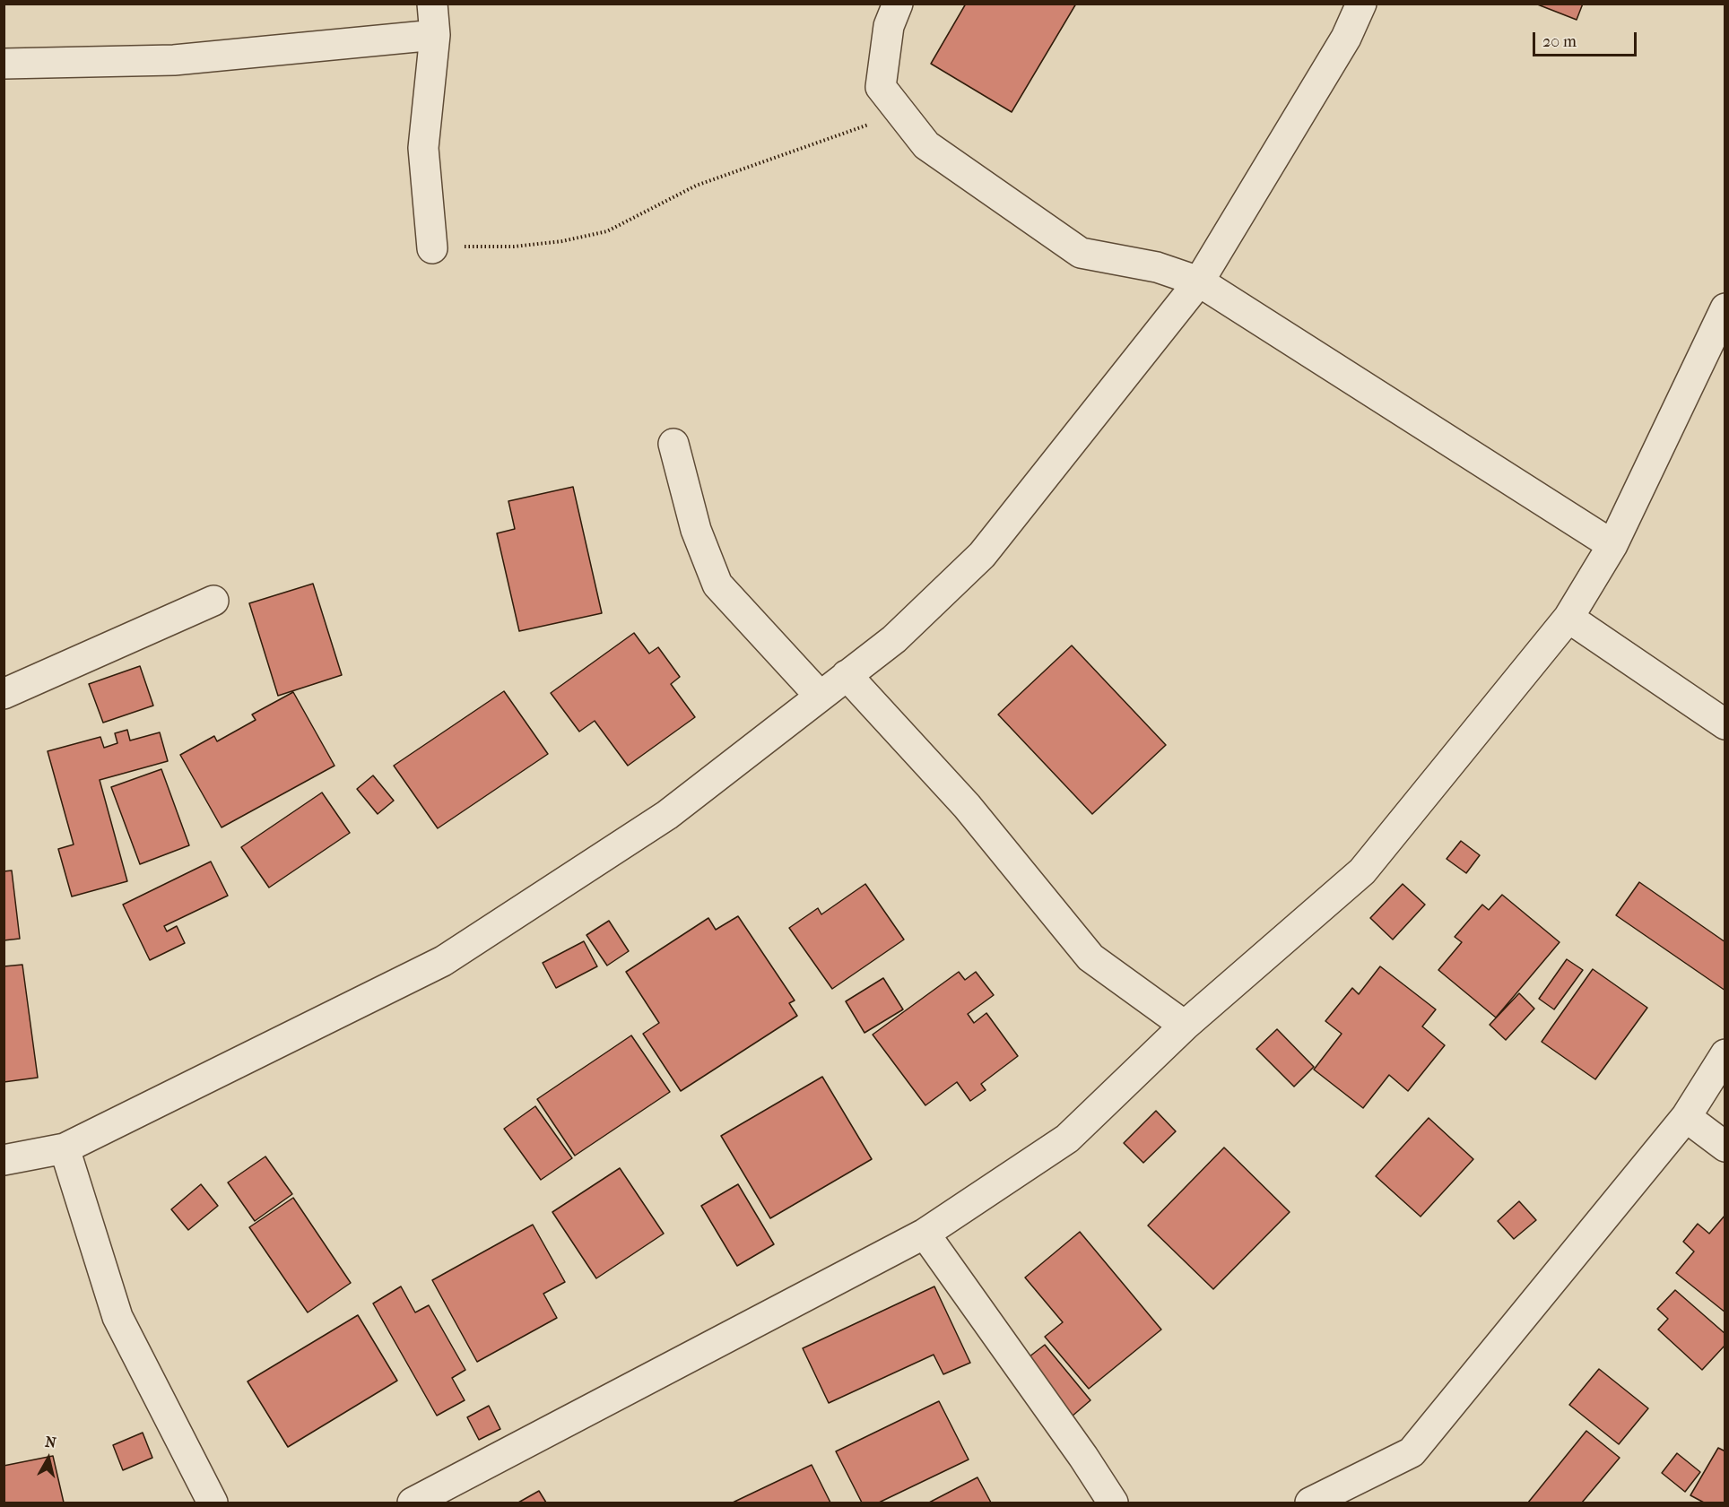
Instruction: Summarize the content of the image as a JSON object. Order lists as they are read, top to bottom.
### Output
{
  "scale_bar": "20 m",
  "north": "top"
}
